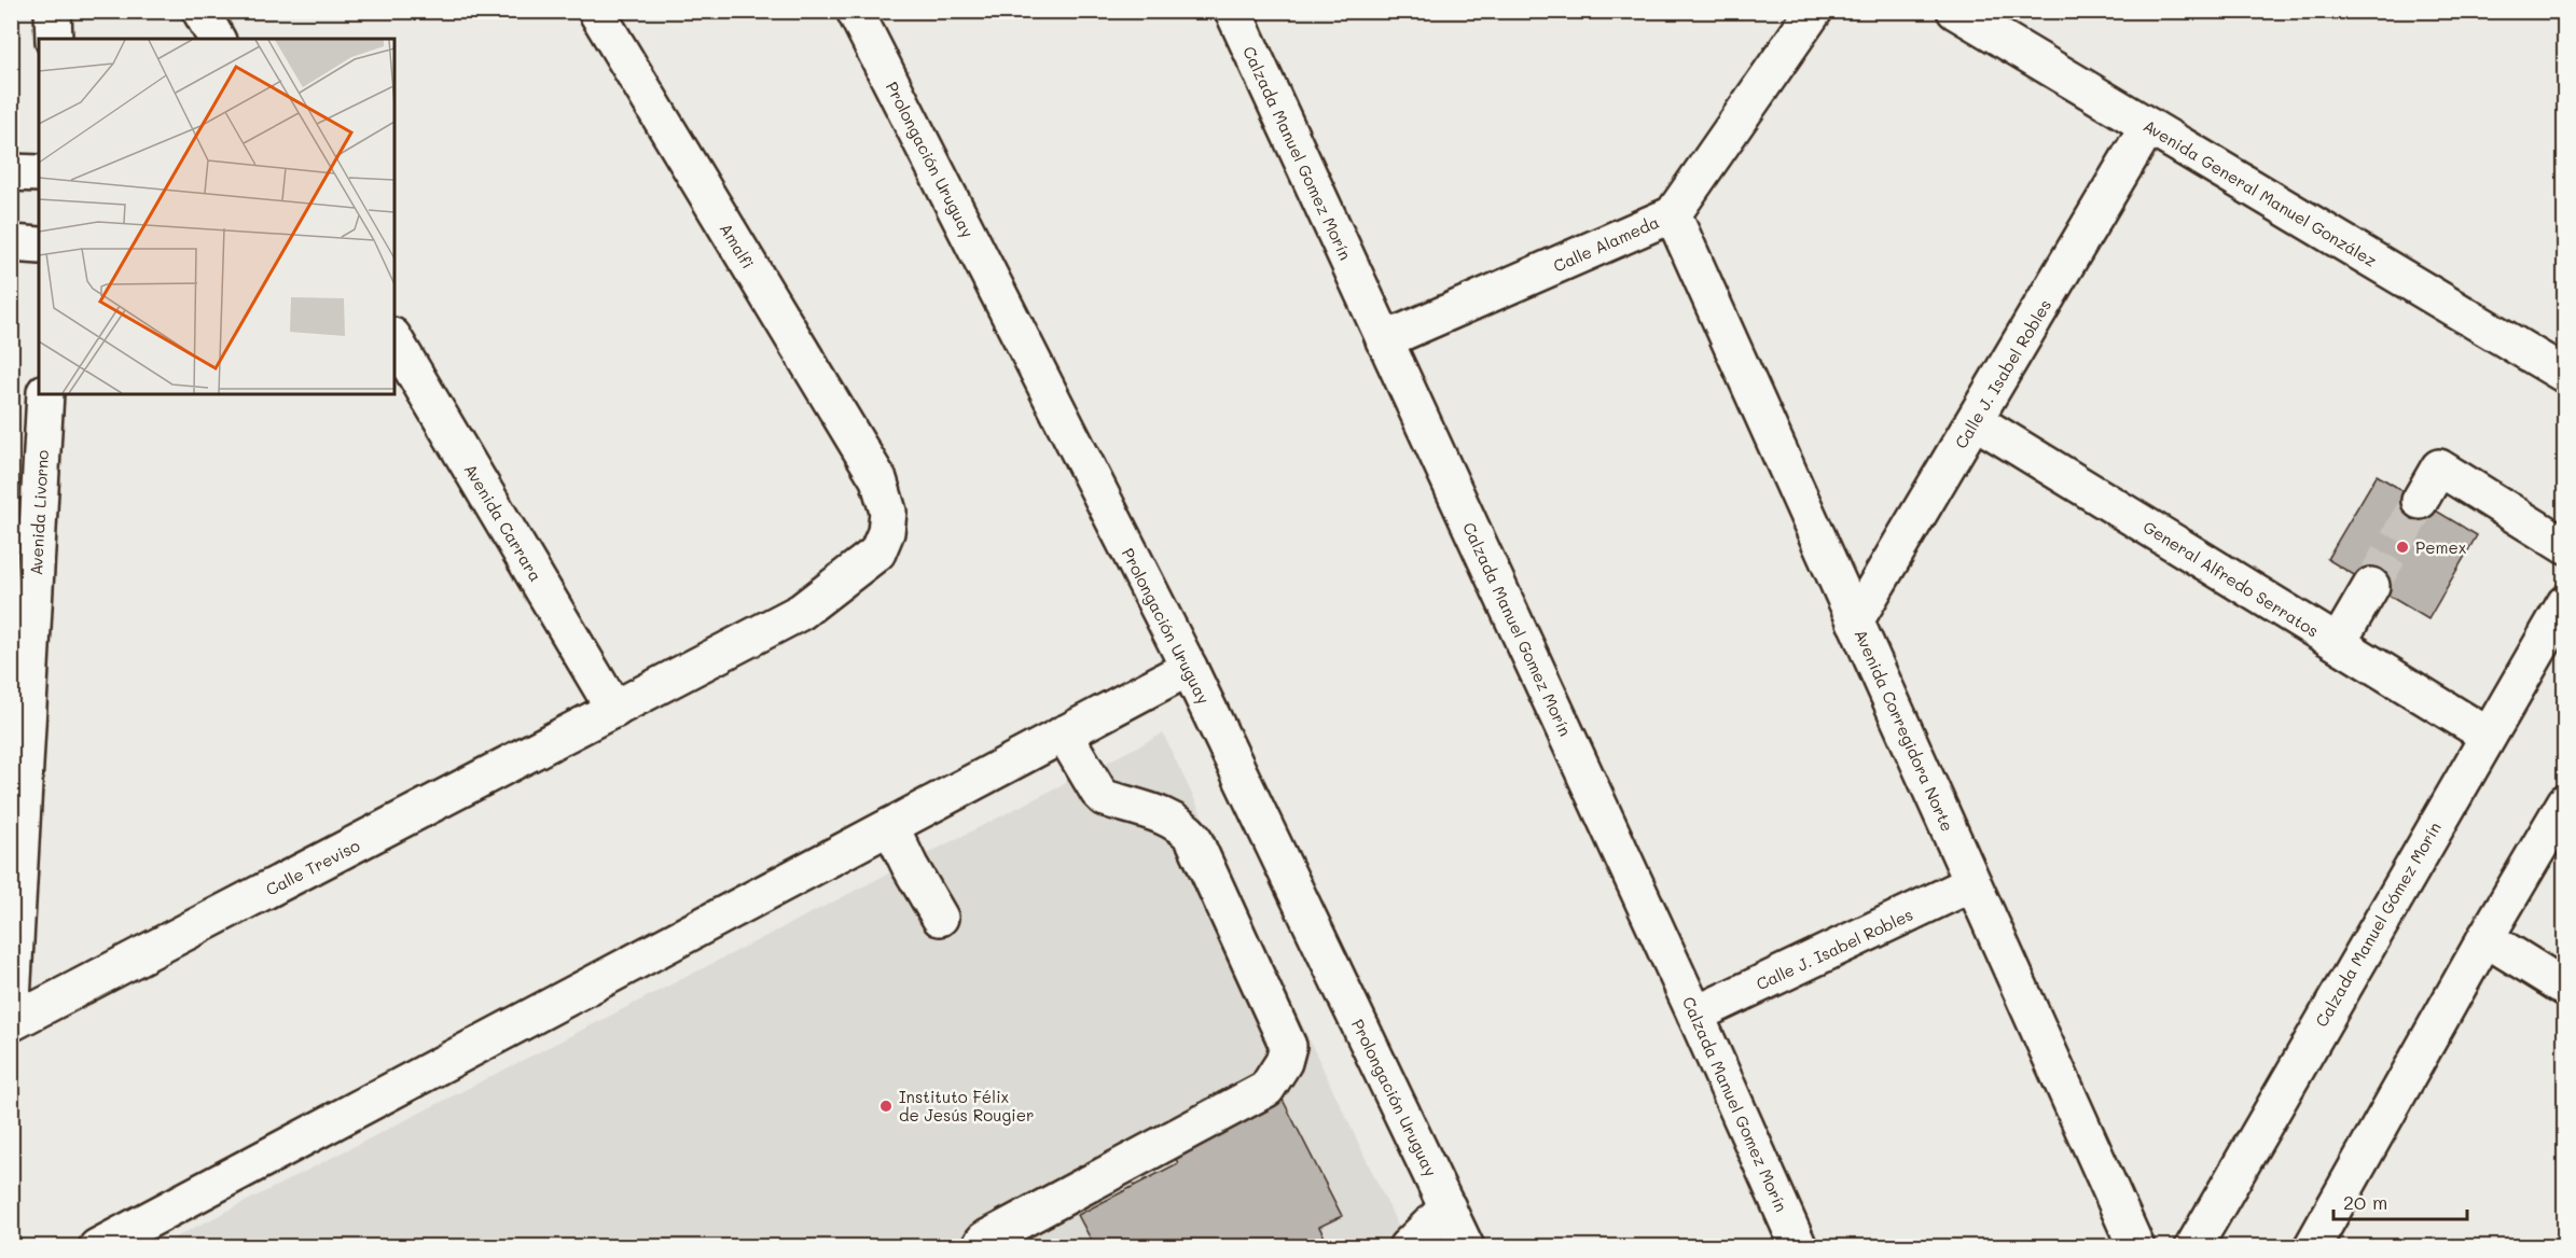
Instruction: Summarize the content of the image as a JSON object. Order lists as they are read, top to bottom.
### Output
{
  "streets": {
    "street": [
      "Calzada Manuel Gomez Morín",
      "Prolongación Uruguay",
      "Avenida General Manuel González",
      "Calle Alameda",
      "Amalfi",
      "Calle J. Isabel Robles",
      "Avenida Livorno",
      "Avenida Carrara",
      "General Alfredo Serratos",
      "Avenida Corregidora Norte",
      "Calle Treviso",
      "Calzada Manuel Gómez Morín"
    ]
  },
  "crossings": [
    ["Calzada Manuel Gomez Morín", "Calle Alameda"],
    ["Calzada Manuel Gomez Morín", "Calle J. Isabel Robles"],
    ["Avenida General Manuel González", "Calle J. Isabel Robles"],
    ["Calle Alameda", "Avenida Corregidora Norte"],
    ["Amalfi", "Avenida Carrara"],
    ["Amalfi", "Calle Treviso"],
    ["Calle J. Isabel Robles", "General Alfredo Serratos"],
    ["Calle J. Isabel Robles", "Avenida Corregidora Norte"],
    ["Avenida Livorno", "Calle Treviso"],
    ["Avenida Carrara", "Calle Treviso"],
    ["General Alfredo Serratos", "Calzada Manuel Gómez Morín"]
  ],
  "places": ["Pemex", "Instituto Félix de Jesús Rougier"],
  "scale_bar": "20 m"
}
